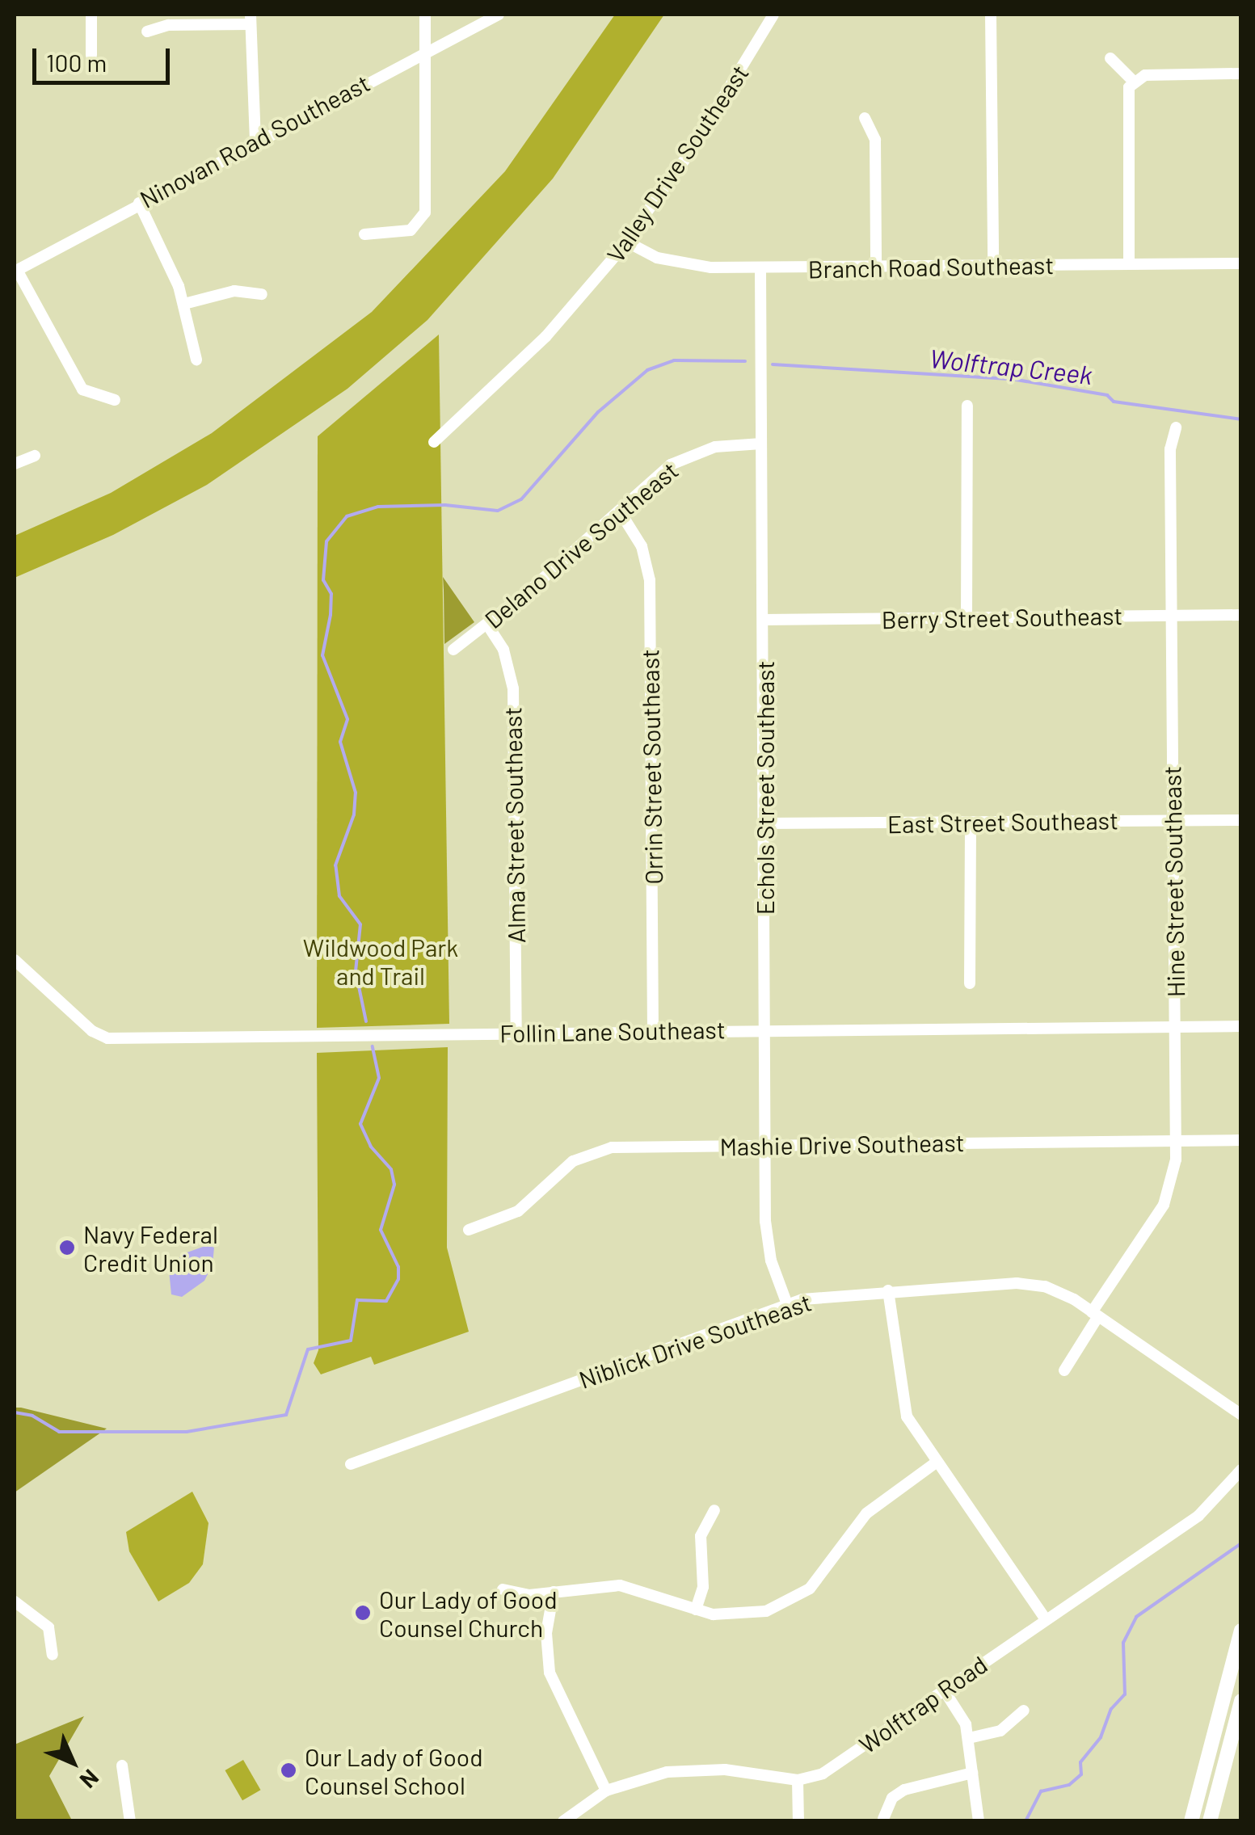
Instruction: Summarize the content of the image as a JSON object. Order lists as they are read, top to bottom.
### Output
{
  "streets": {
    "street": [
      "Ninovan Road Southeast",
      "Valley Drive Southeast",
      "Branch Road Southeast",
      "Delano Drive Southeast",
      "Berry Street Southeast",
      "Orrin Street Southeast",
      "Echols Street Southeast",
      "East Street Southeast",
      "Alma Street Southeast",
      "Hine Street Southeast",
      "Follin Lane Southeast",
      "Mashie Drive Southeast",
      "Niblick Drive Southeast",
      "Wolftrap Road"
    ]
  },
  "crossings": [
    ["Valley Drive Southeast", "Branch Road Southeast"],
    ["Branch Road Southeast", "Echols Street Southeast"],
    ["Delano Drive Southeast", "Orrin Street Southeast"],
    ["Delano Drive Southeast", "Echols Street Southeast"],
    ["Delano Drive Southeast", "Alma Street Southeast"],
    ["Berry Street Southeast", "Echols Street Southeast"],
    ["Berry Street Southeast", "Hine Street Southeast"],
    ["Orrin Street Southeast", "Follin Lane Southeast"],
    ["Echols Street Southeast", "East Street Southeast"],
    ["Echols Street Southeast", "Follin Lane Southeast"],
    ["Echols Street Southeast", "Mashie Drive Southeast"],
    ["Echols Street Southeast", "Niblick Drive Southeast"],
    ["East Street Southeast", "Hine Street Southeast"],
    ["Alma Street Southeast", "Follin Lane Southeast"],
    ["Hine Street Southeast", "Follin Lane Southeast"],
    ["Hine Street Southeast", "Mashie Drive Southeast"],
    ["Hine Street Southeast", "Niblick Drive Southeast"]
  ],
  "water": ["Wolftrap Creek"],
  "parks": ["Wildwood Park and Trail"],
  "places": ["Navy Federal Credit Union", "Our Lady of Good Counsel Church", "Our Lady of Good Counsel School"],
  "scale_bar": "100 m",
  "north": "bottom right"
}
